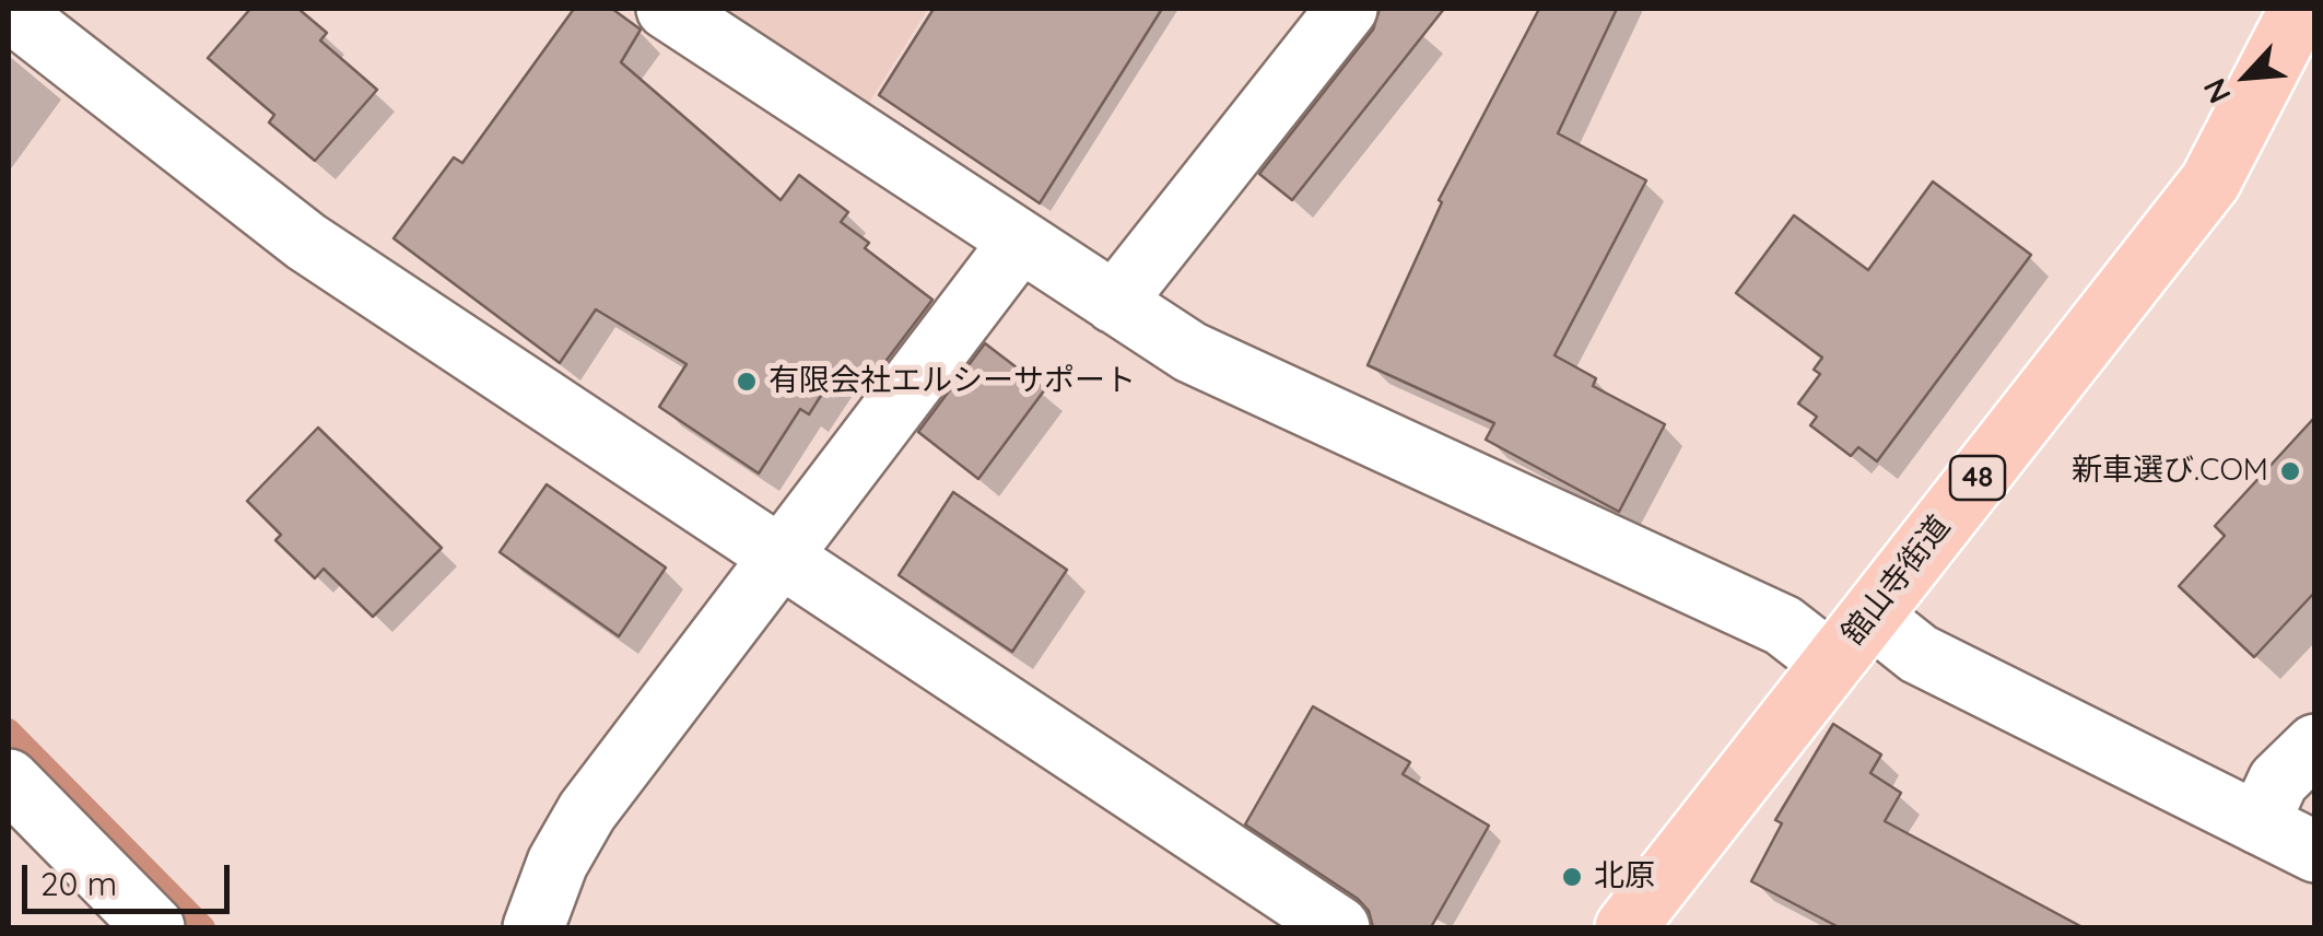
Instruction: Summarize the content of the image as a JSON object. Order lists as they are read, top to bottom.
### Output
{
  "streets": {
    "main road": ["48", "舘山寺街道"]
  },
  "places": ["有限会社エルシーサポート", "新車選び.COM", "北原"],
  "scale_bar": "20 m",
  "north": "bottom left"
}
